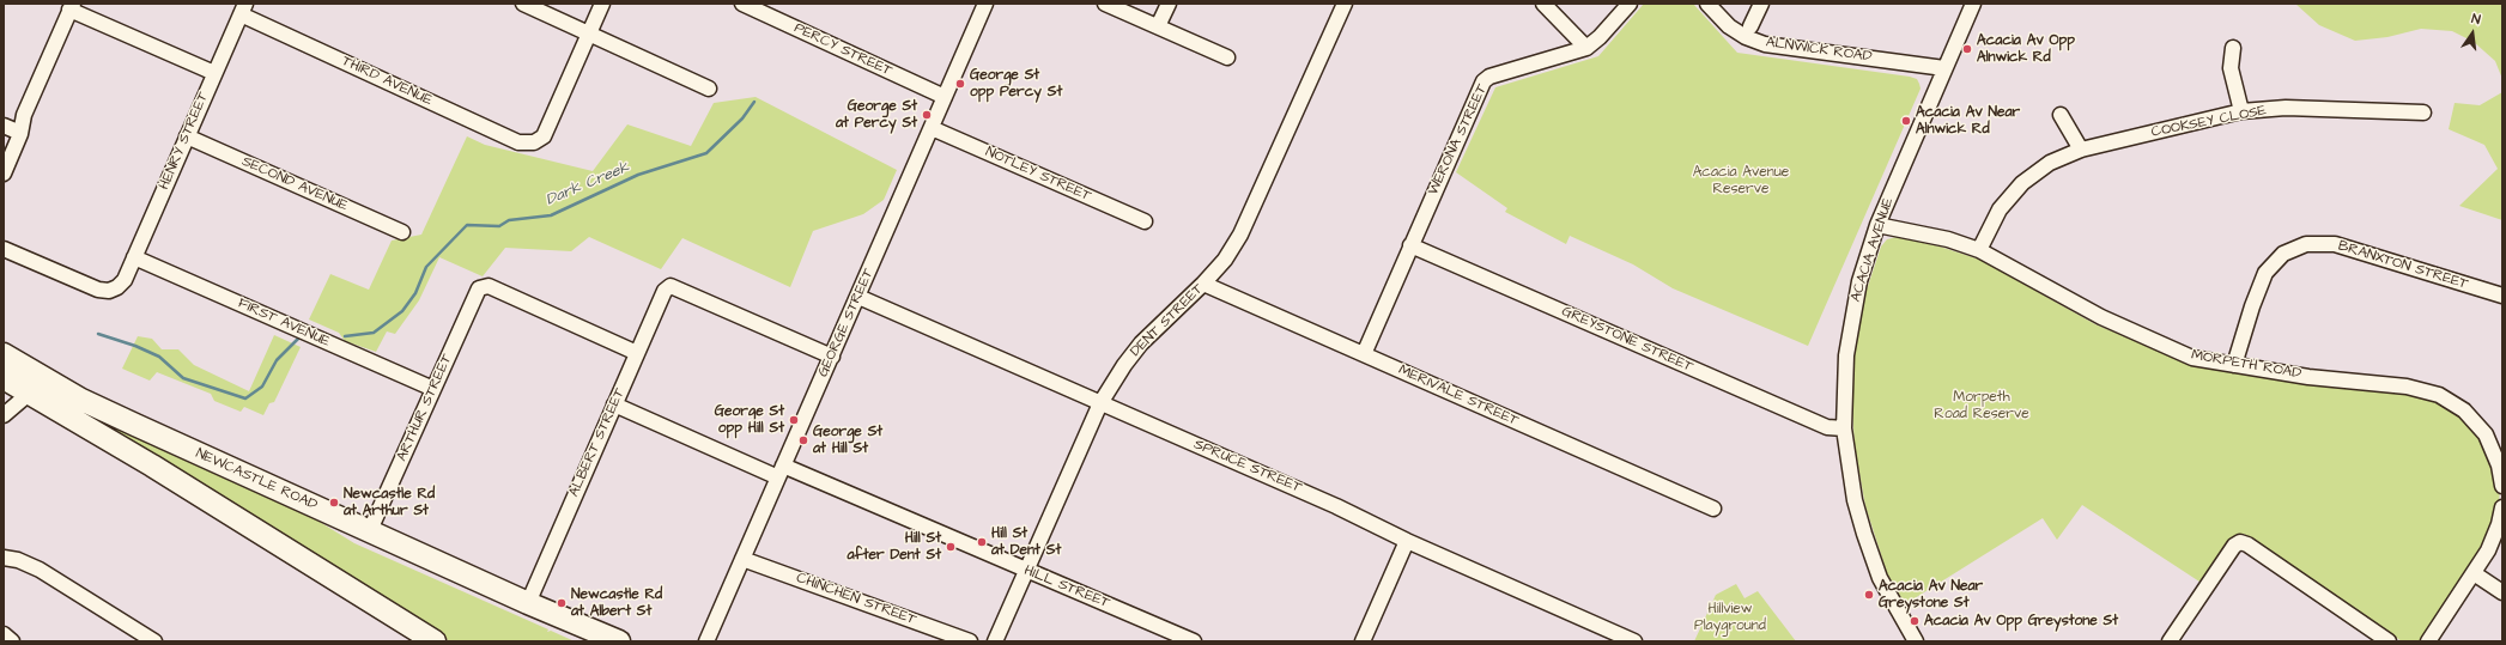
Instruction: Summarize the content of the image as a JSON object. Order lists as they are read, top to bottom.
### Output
{
  "streets": {
    "highway": ["NEWCASTLE ROAD"],
    "street": [
      "PERCY STREET",
      "ALNWICK ROAD",
      "THIRD AVENUE",
      "COOKSEY CLOSE",
      "WERONA STREET",
      "HENRY STREET",
      "NOTLEY STREET",
      "SECOND AVENUE",
      "ACACIA AVENUE",
      "BRANXTON STREET",
      "DENT STREET",
      "FIRST AVENUE",
      "GEORGE STREET",
      "GREYSTONE STREET",
      "MORPETH ROAD",
      "MERIVALE STREET",
      "ARTHUR STREET",
      "ALBERT STREET",
      "SPRUCE STREET",
      "HILL STREET",
      "CHINCHEN STREET"
    ]
  },
  "crossings": [
    ["PERCY STREET", "GEORGE STREET"],
    ["ALNWICK ROAD", "ACACIA AVENUE"],
    ["THIRD AVENUE", "HENRY STREET"],
    ["COOKSEY CLOSE", "MORPETH ROAD"],
    ["WERONA STREET", "GREYSTONE STREET"],
    ["WERONA STREET", "MERIVALE STREET"],
    ["HENRY STREET", "SECOND AVENUE"],
    ["HENRY STREET", "FIRST AVENUE"],
    ["NOTLEY STREET", "GEORGE STREET"],
    ["ACACIA AVENUE", "GREYSTONE STREET"],
    ["ACACIA AVENUE", "MORPETH ROAD"],
    ["BRANXTON STREET", "MORPETH ROAD"],
    ["DENT STREET", "MERIVALE STREET"],
    ["DENT STREET", "SPRUCE STREET"],
    ["DENT STREET", "HILL STREET"],
    ["FIRST AVENUE", "ARTHUR STREET"],
    ["GEORGE STREET", "ALBERT STREET"],
    ["GEORGE STREET", "SPRUCE STREET"],
    ["GEORGE STREET", "HILL STREET"],
    ["GEORGE STREET", "CHINCHEN STREET"],
    ["ARTHUR STREET", "ALBERT STREET"],
    ["ARTHUR STREET", "NEWCASTLE ROAD"],
    ["ALBERT STREET", "NEWCASTLE ROAD"],
    ["ALBERT STREET", "HILL STREET"]
  ],
  "water": ["Dark Creek"],
  "parks": ["Acacia Avenue Reserve", "Morpeth Road Reserve", "Hillview Playground"],
  "places": [
    "Acacia Av Opp Alnwick Rd",
    "George St opp Percy St",
    "George St at Percy St",
    "Acacia Av Near Alnwick Rd",
    "George St opp Hill St",
    "George St at Hill St",
    "Newcastle Rd at Arthur St",
    "Hill St at Dent St",
    "Hill St after Dent St",
    "Acacia Av Near Greystone St",
    "Newcastle Rd at Albert St",
    "Acacia Av Opp Greystone St"
  ],
  "north": "top"
}
